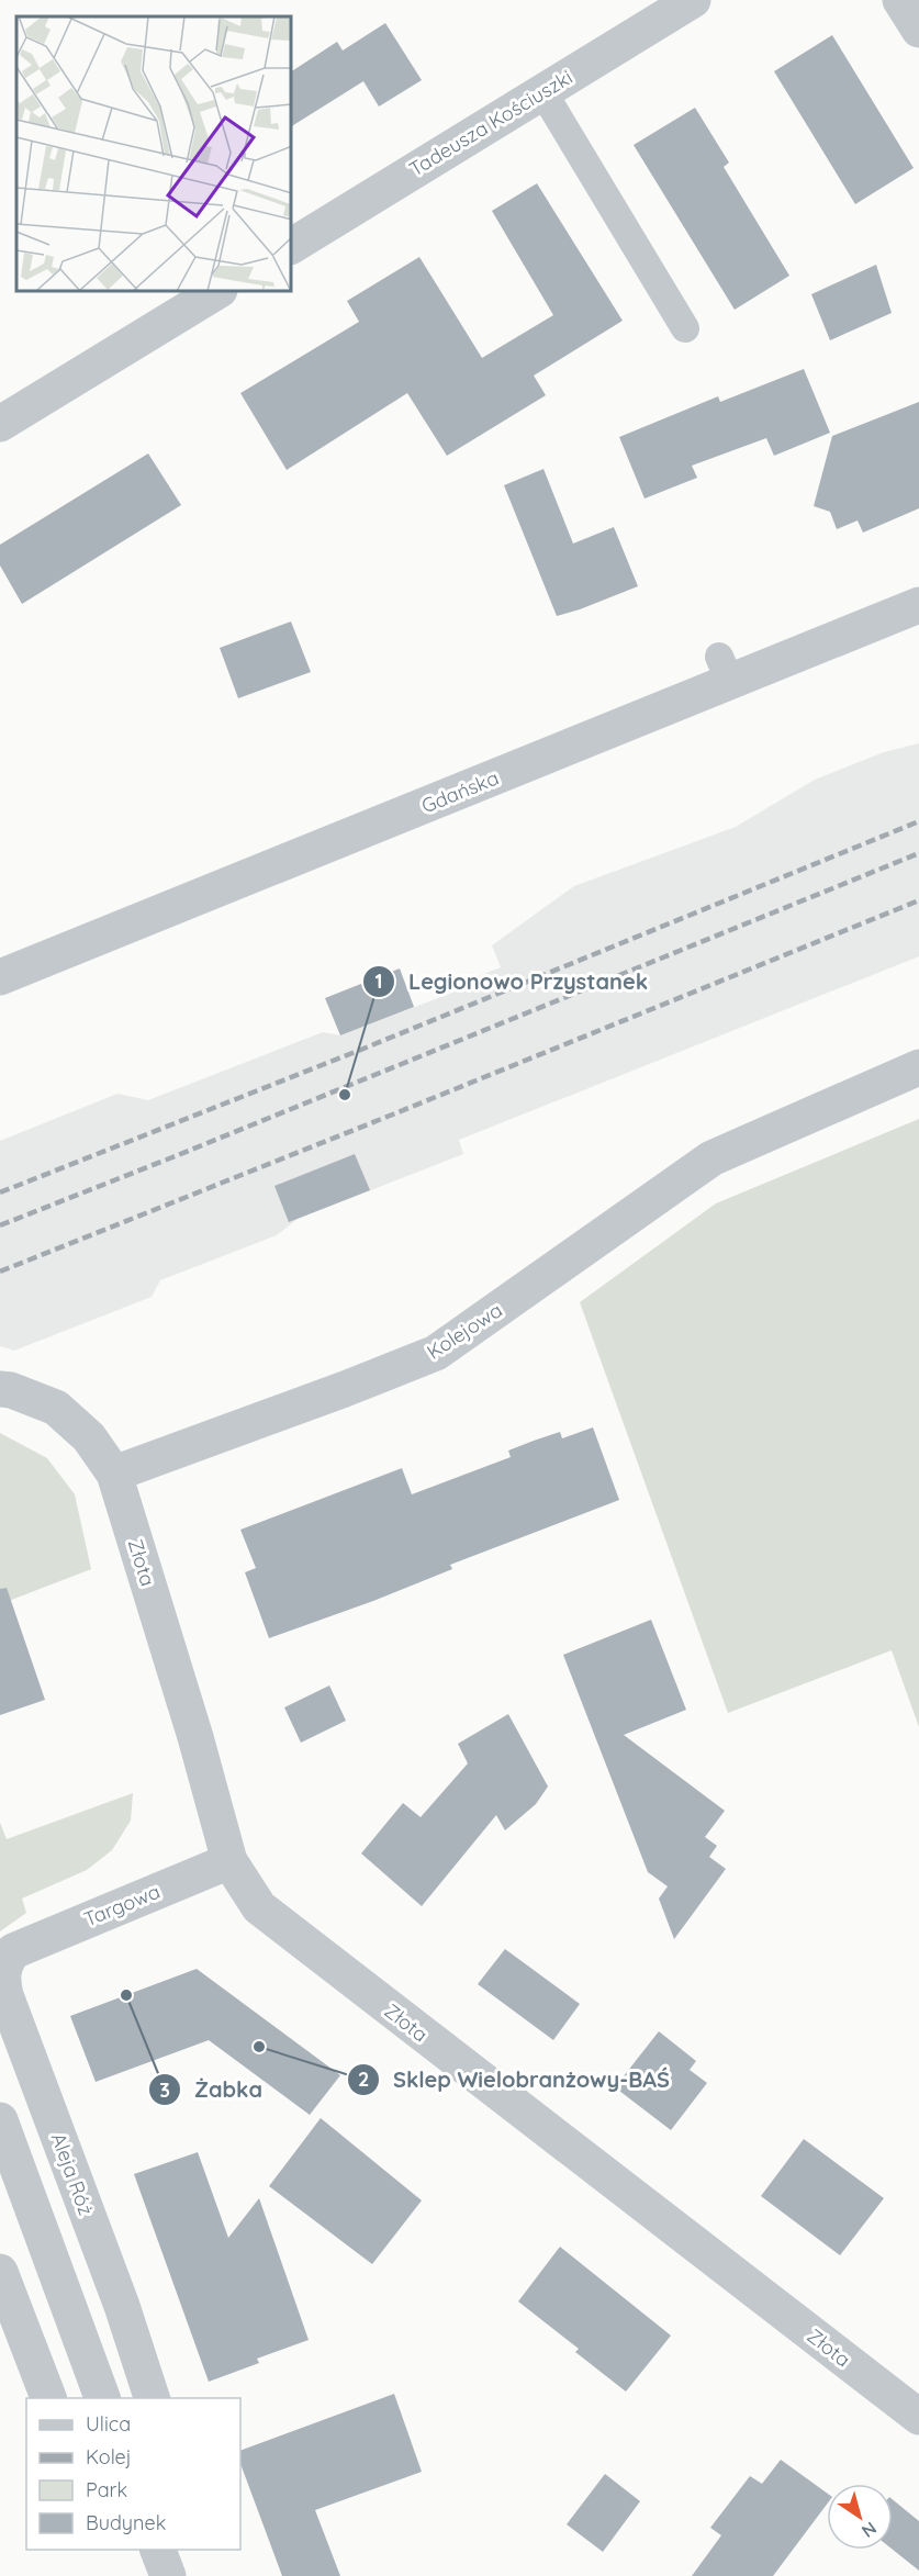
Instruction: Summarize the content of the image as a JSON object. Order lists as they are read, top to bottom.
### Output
{
  "streets": {
    "street": [
      "Tadeusza Kościuszki",
      "Gdańska",
      "Kolejowa",
      "Złota",
      "Targowa",
      "Aleja Róż"
    ]
  },
  "crossings": [
    ["Kolejowa", "Złota"],
    ["Złota", "Targowa"],
    ["Targowa", "Aleja Róż"]
  ],
  "places": ["Legionowo Przystanek", "Żabka", "Sklep Wielobranżowy-BAŚ"],
  "legend": [
    "Ulica",
    "Kolej",
    "Park",
    "Budynek"
  ],
  "north": "bottom right"
}
